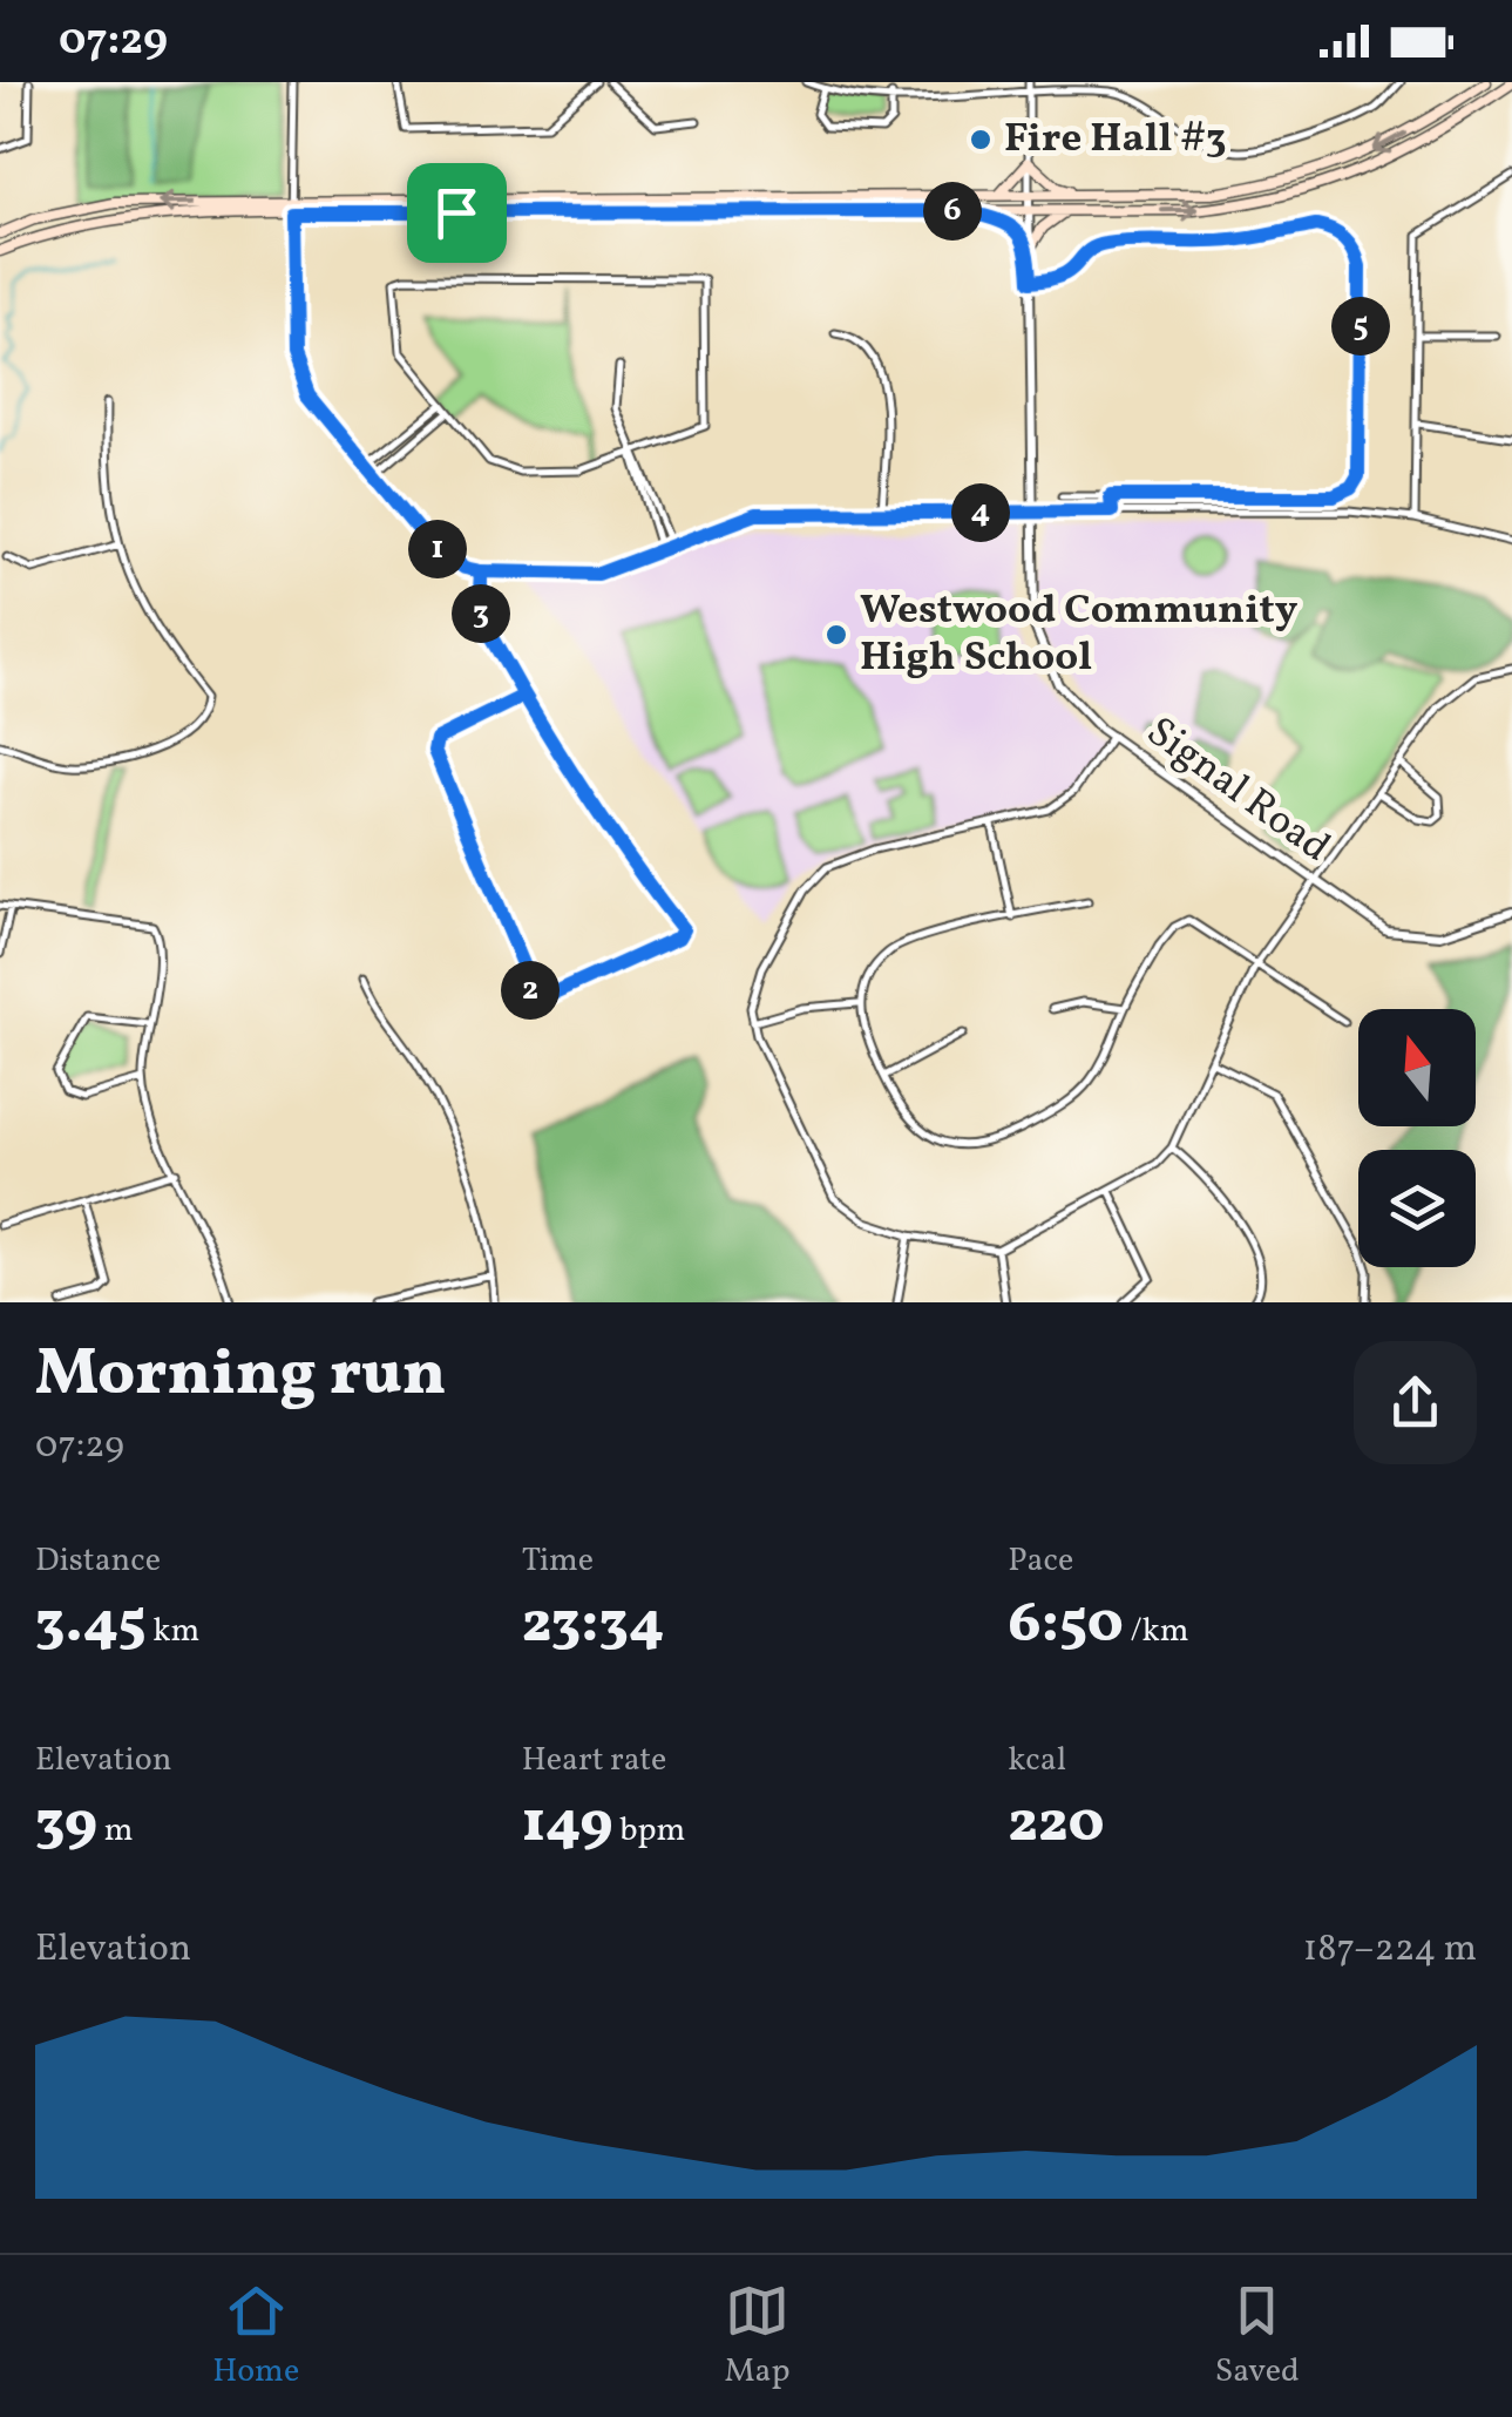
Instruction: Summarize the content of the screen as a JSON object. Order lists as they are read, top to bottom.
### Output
{
  "streets": {
    "street": ["Signal Road"]
  },
  "places": ["Fire Hall #3", "Westwood Community High School"],
  "north": "top",
  "page": {
    "status": "07:29",
    "pins": [
      "6",
      "5",
      "4",
      "1",
      "3",
      "2"
    ],
    "heading": ["Morning run", "07:29"],
    "stats": [
      ["Distance", "3.45 km"],
      ["Time", "23:34"],
      ["Pace", "6:50 /km"],
      ["Elevation", "39 m"],
      ["Heart rate", "149 bpm"],
      ["kcal", "220"]
    ],
    "chart": ["Elevation", "187–224 m"],
    "tabs": ["Home", "Map", "Saved"]
  }
}
